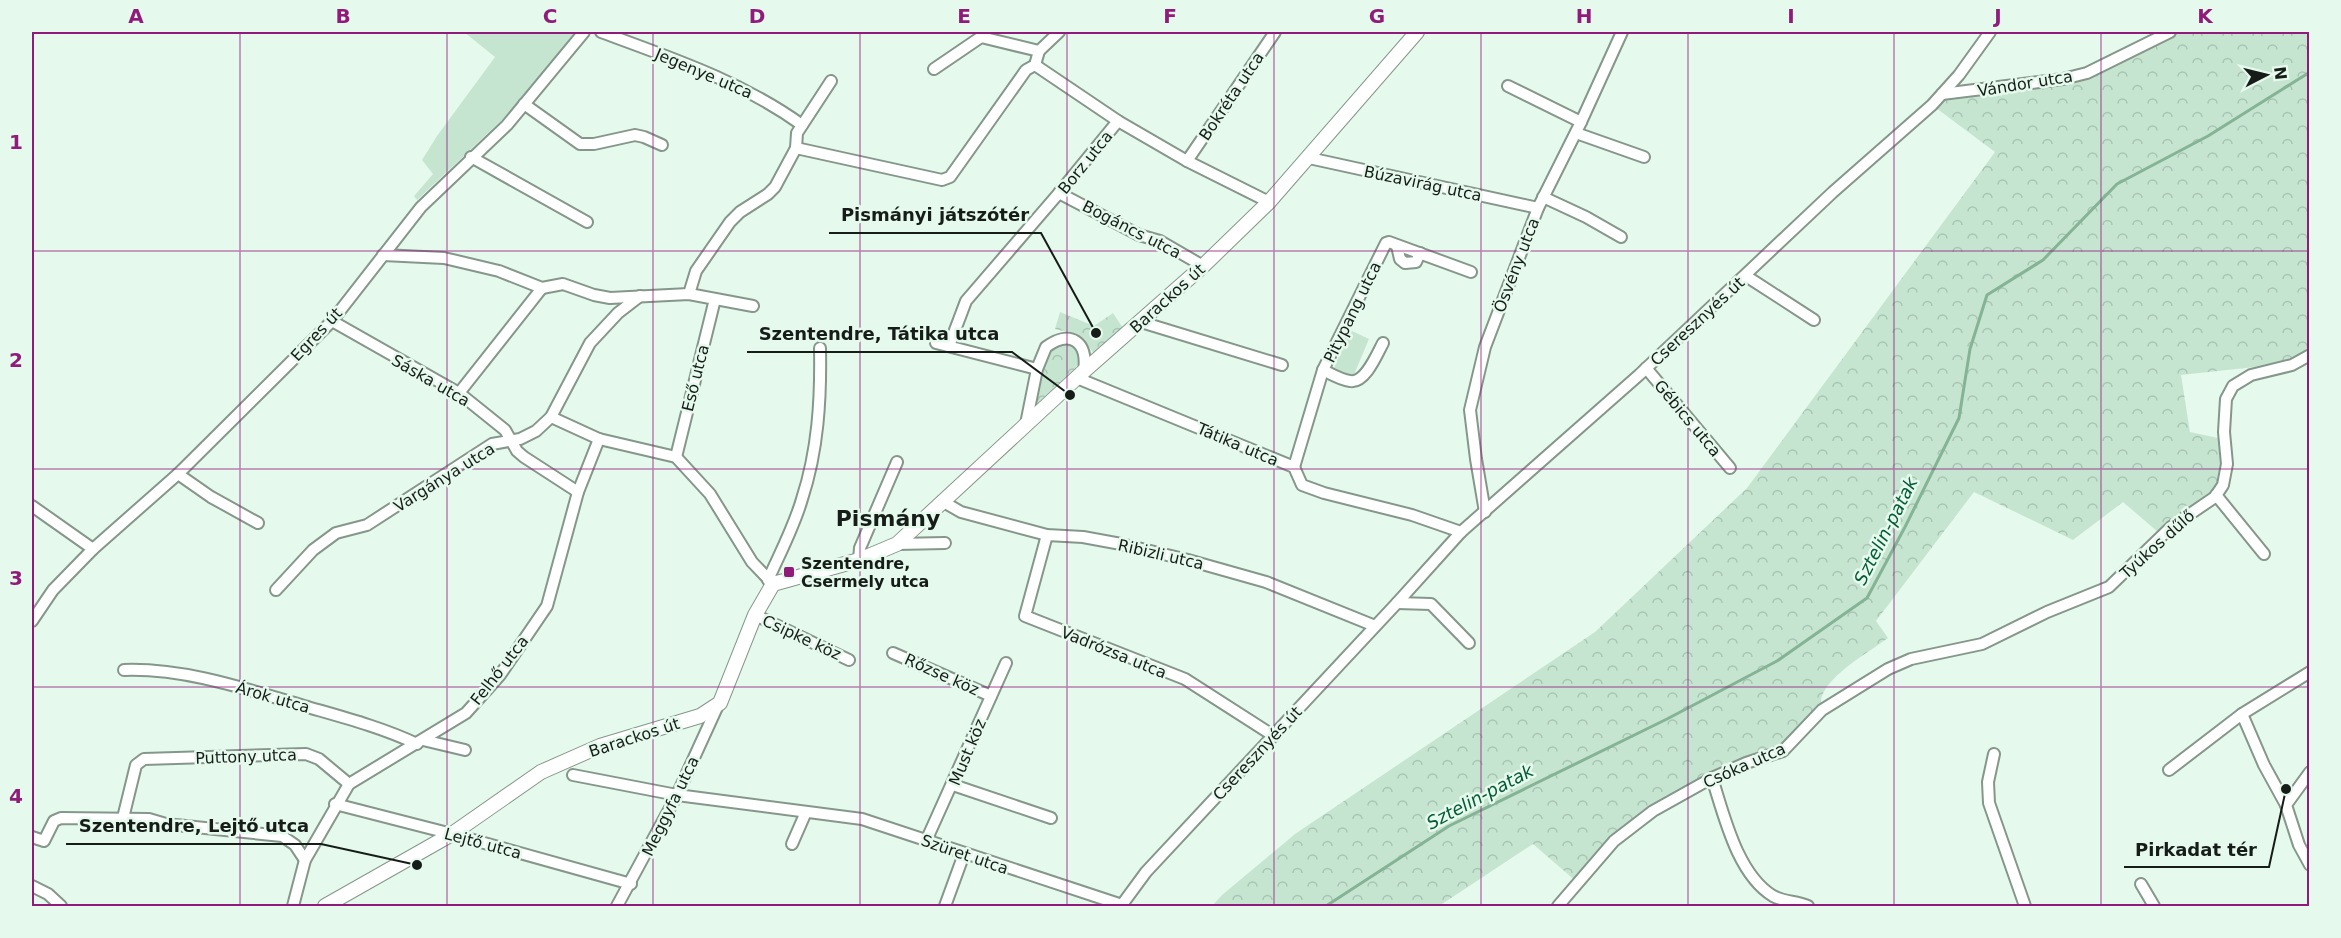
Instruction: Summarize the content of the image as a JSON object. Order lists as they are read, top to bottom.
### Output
{
  "streets": {
    "street": [
      "Jegenye utca",
      "Vándor utca",
      "Bokréta utca",
      "Borz utca",
      "Búzavirág utca",
      "Bogáncs utca",
      "Ösvény utca",
      "Barackos út",
      "Pitypang utca",
      "Cseresznyés út",
      "Egres út",
      "Eső utca",
      "Sáska utca",
      "Gébics utca",
      "Tátika utca",
      "Vargánya utca",
      "Tyúkos dűlő",
      "Ribizli utca",
      "Csipke köz",
      "Vadrózsa utca",
      "Felhő utca",
      "Rőzse köz",
      "Árok utca",
      "Must köz",
      "Puttony utca",
      "Csóka utca",
      "Meggyfa utca",
      "Lejtő utca",
      "Szüret utca"
    ]
  },
  "crossings": [
    ["Vándor utca", "Cseresznyés út"],
    ["Bokréta utca", "Borz utca"],
    ["Borz utca", "Bogáncs utca"],
    ["Borz utca", "Barackos út"],
    ["Búzavirág utca", "Ösvény utca"],
    ["Búzavirág utca", "Barackos út"],
    ["Bogáncs utca", "Barackos út"],
    ["Ösvény utca", "Cseresznyés út"],
    ["Barackos út", "Tátika utca"],
    ["Barackos út", "Ribizli utca"],
    ["Barackos út", "Meggyfa utca"],
    ["Barackos út", "Lejtő utca"],
    ["Pitypang utca", "Tátika utca"],
    ["Cseresznyés út", "Gébics utca"],
    ["Cseresznyés út", "Tátika utca"],
    ["Cseresznyés út", "Ribizli utca"],
    ["Cseresznyés út", "Vadrózsa utca"],
    ["Cseresznyés út", "Szüret utca"],
    ["Egres út", "Sáska utca"],
    ["Sáska utca", "Vargánya utca"],
    ["Sáska utca", "Felhő utca"],
    ["Tyúkos dűlő", "Csóka utca"],
    ["Ribizli utca", "Vadrózsa utca"],
    ["Felhő utca", "Árok utca"],
    ["Felhő utca", "Puttony utca"],
    ["Felhő utca", "Lejtő utca"],
    ["Rőzse köz", "Must köz"],
    ["Must köz", "Szüret utca"],
    ["Meggyfa utca", "Lejtő utca"],
    ["Meggyfa utca", "Szüret utca"]
  ],
  "districts": ["Pismány"],
  "water": ["Sztelin-patak"],
  "places": {
    "other": [
      "Pismányi játszótér",
      "Szentendre, Tátika utca",
      "Pirkadat tér",
      "Szentendre, Lejtő utca"
    ],
    "transit": ["Szentendre, Csermely utca"]
  },
  "north": "right",
  "grid": {
    "columns": [
      "A",
      "B",
      "C",
      "D",
      "E",
      "F",
      "G",
      "H",
      "I",
      "J",
      "K"
    ],
    "rows": [
      "1",
      "2",
      "3",
      "4"
    ]
  }
}
